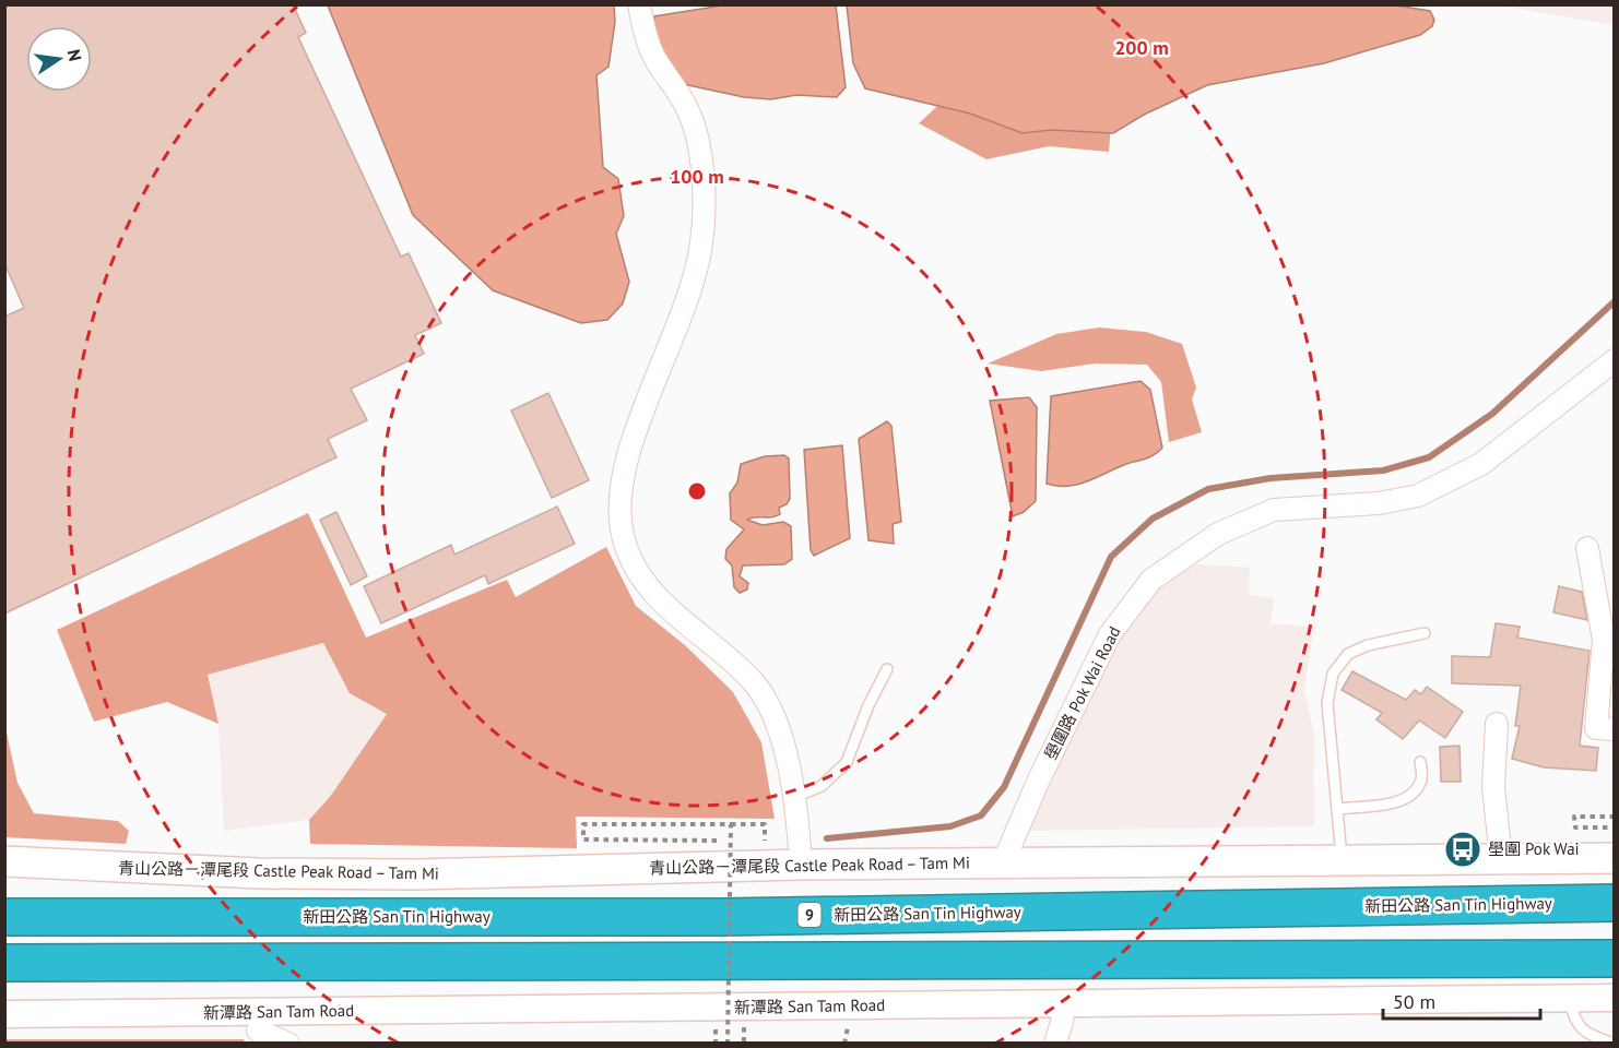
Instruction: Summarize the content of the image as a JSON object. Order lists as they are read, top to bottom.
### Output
{
  "streets": {
    "highway": ["新田公路 San Tin Highway", "9"],
    "main road": ["青山公路－潭尾段 Castle Peak Road – Tam Mi"],
    "street": ["壆圍路 Pok Wai Road", "新潭路 San Tam Road"]
  },
  "crossings": [
    ["壆圍路 Pok Wai Road", "青山公路－潭尾段 Castle Peak Road – Tam Mi"]
  ],
  "places": {
    "bus stop": ["壆圍 Pok Wai"]
  },
  "scale_bar": "50 m",
  "north": "right",
  "rings": ["200 m", "100 m"]
}
